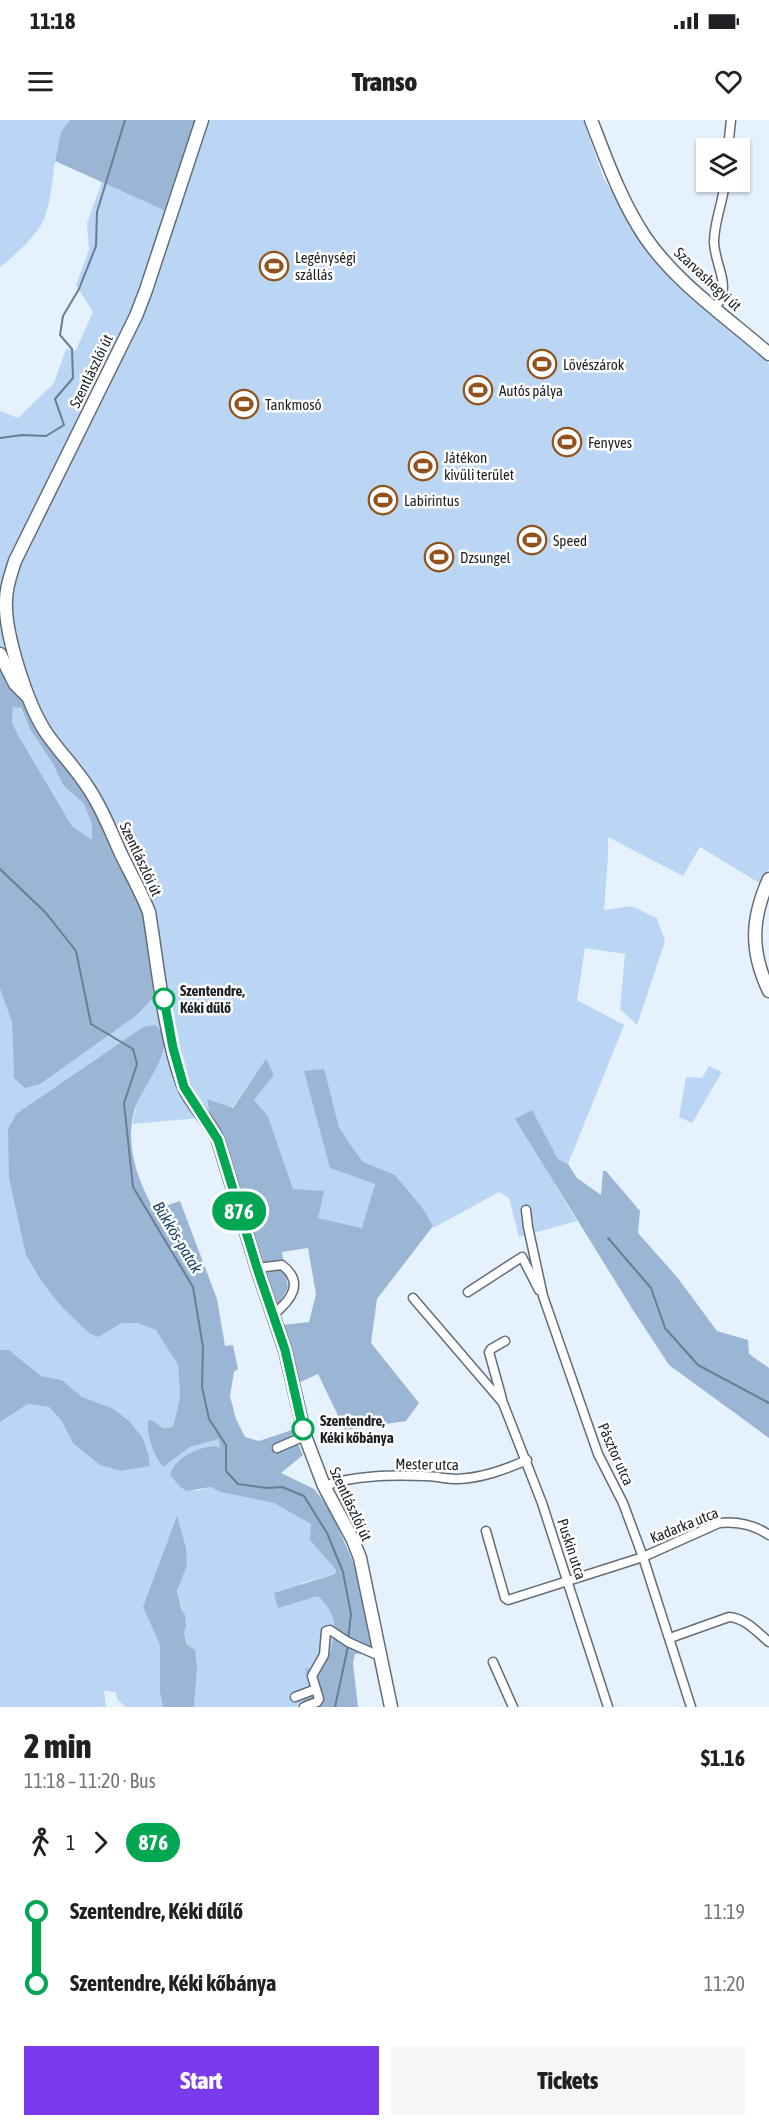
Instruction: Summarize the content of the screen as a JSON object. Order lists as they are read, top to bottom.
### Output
{
  "streets": {
    "main road": ["Szarvashegyi út", "Szentlászlói út"],
    "street": [
      "Pásztor utca",
      "Mester utca",
      "Kadarka utca",
      "Puskin utca"
    ]
  },
  "crossings": [
    ["Szentlászlói út", "Mester utca"],
    ["Pásztor utca", "Kadarka utca"],
    ["Mester utca", "Puskin utca"],
    ["Kadarka utca", "Puskin utca"]
  ],
  "water": ["Bükkös-patak"],
  "places": {
    "sports": [
      "Legénységi szállás",
      "Lövészárok",
      "Autós pálya",
      "Tankmosó",
      "Fenyves",
      "Játékon kívüli terület",
      "Labirintus",
      "Speed",
      "Dzsungel"
    ],
    "other": ["Szentendre, Kéki dűlő", "Szentendre, Kéki kőbánya"]
  },
  "lines": ["bus line 876"],
  "page": {
    "status": "11:18",
    "header": "Transo",
    "on_map": "876",
    "heading": ["2 min", "11:18 – 11:20 · Bus", "$1.16"],
    "legs": ["1", "876"],
    "list": [
      {
        "name": "Szentendre, Kéki dűlő",
        "value": "11:19"
      },
      {
        "name": "Szentendre, Kéki kőbánya",
        "value": "11:20"
      }
    ],
    "buttons": ["Start", "Tickets"]
  }
}
